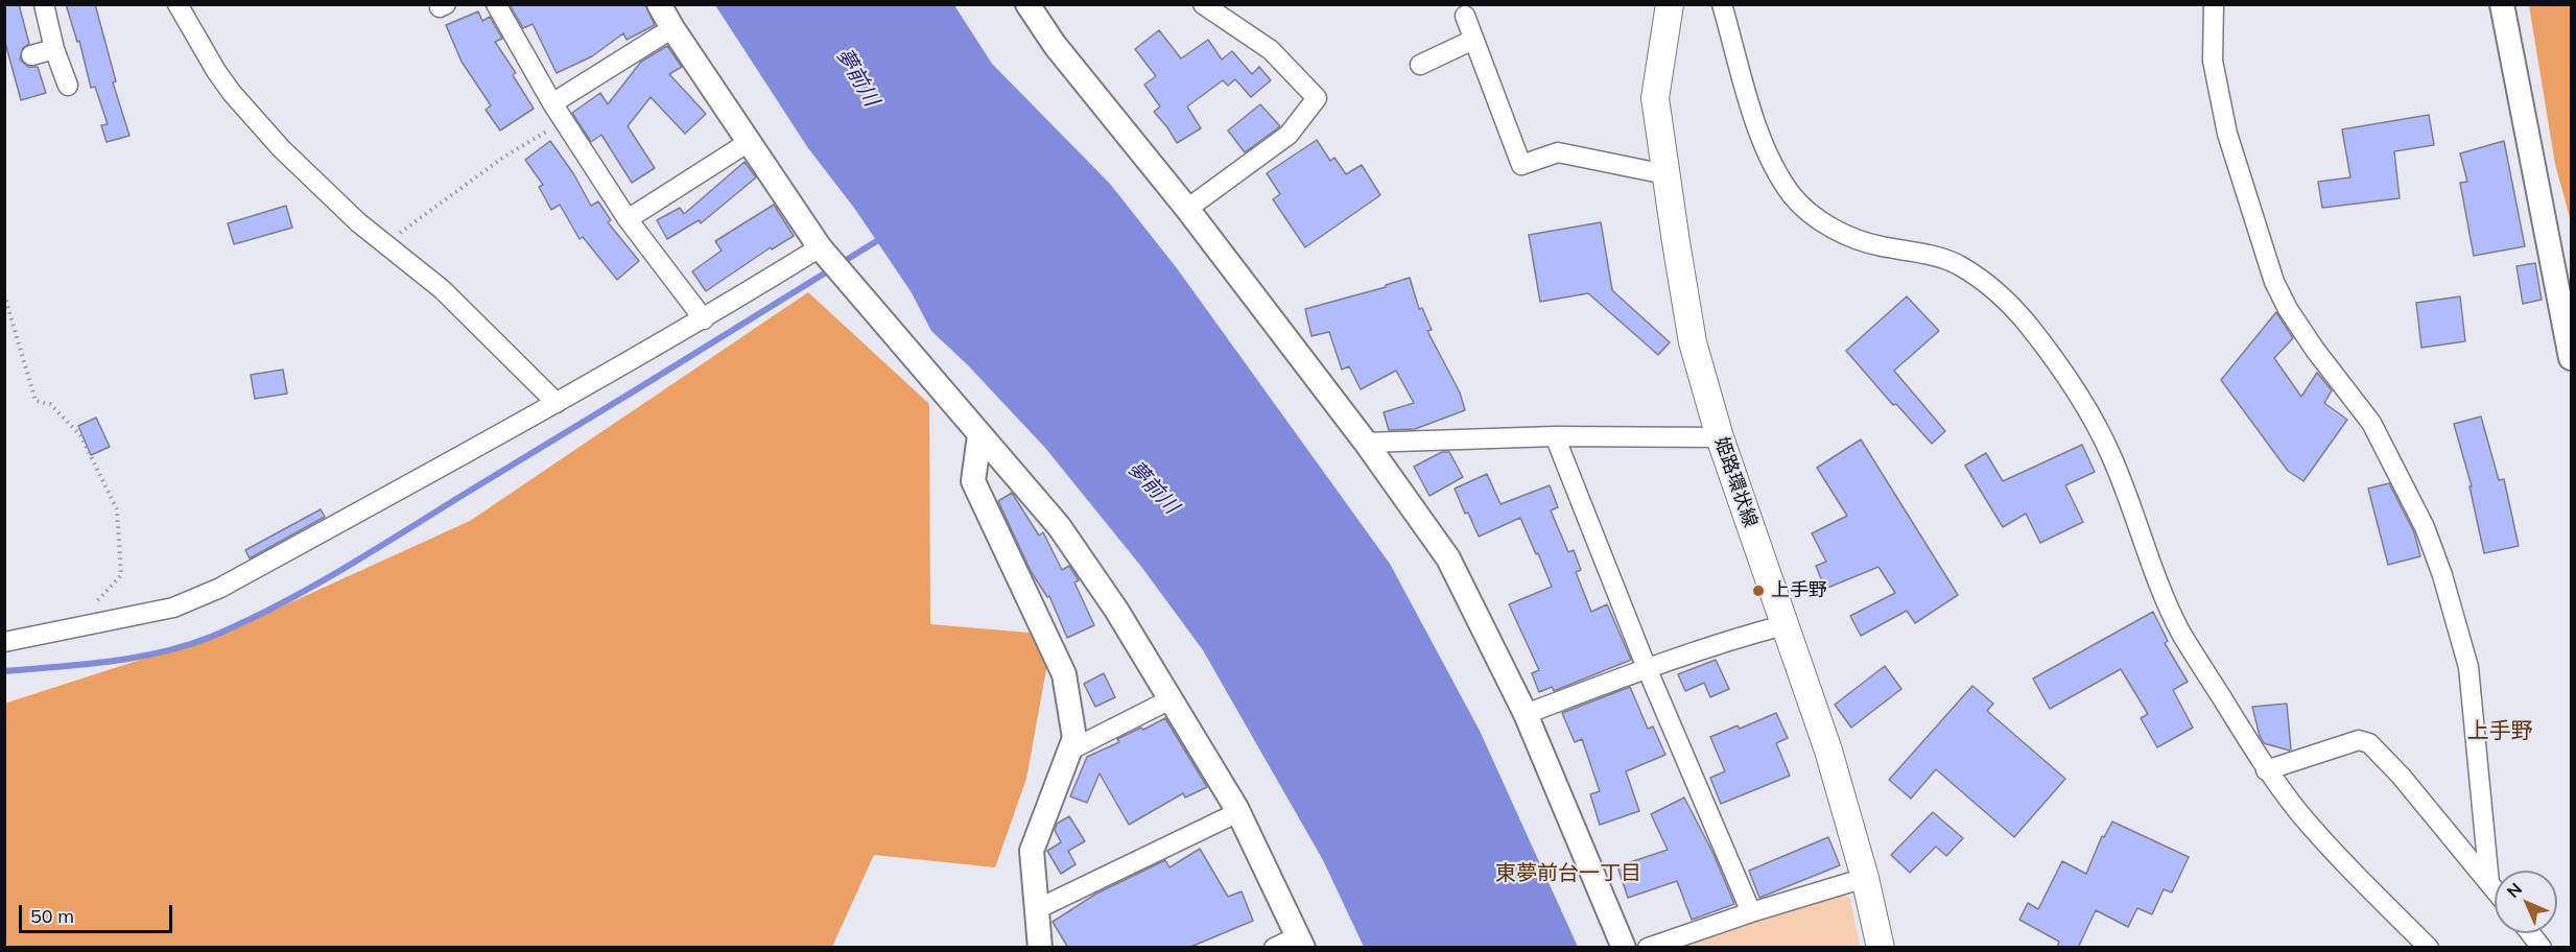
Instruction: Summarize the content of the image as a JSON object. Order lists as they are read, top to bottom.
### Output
{
  "streets": {
    "main road": ["姫路環状線"]
  },
  "districts": ["上手野", "東夢前台一丁目"],
  "water": ["夢前川"],
  "places": ["上手野"],
  "scale_bar": "50 m",
  "north": "top left"
}
